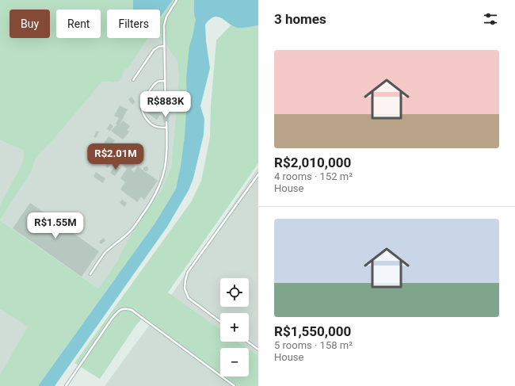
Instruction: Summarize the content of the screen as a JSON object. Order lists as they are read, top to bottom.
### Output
{
  "page": {
    "heading": "3 homes",
    "chip": ["Buy", "Rent", "Filters"],
    "list": [
      {
        "name": "R$2,010,000",
        "note": "4 rooms · 152 m² · House"
      },
      {
        "name": "R$1,550,000",
        "note": "5 rooms · 158 m² · House"
      }
    ],
    "price": ["R$883K", "R$2.01M", "R$1.55M"],
    "map_buttons": ["+", "−"]
  }
}
